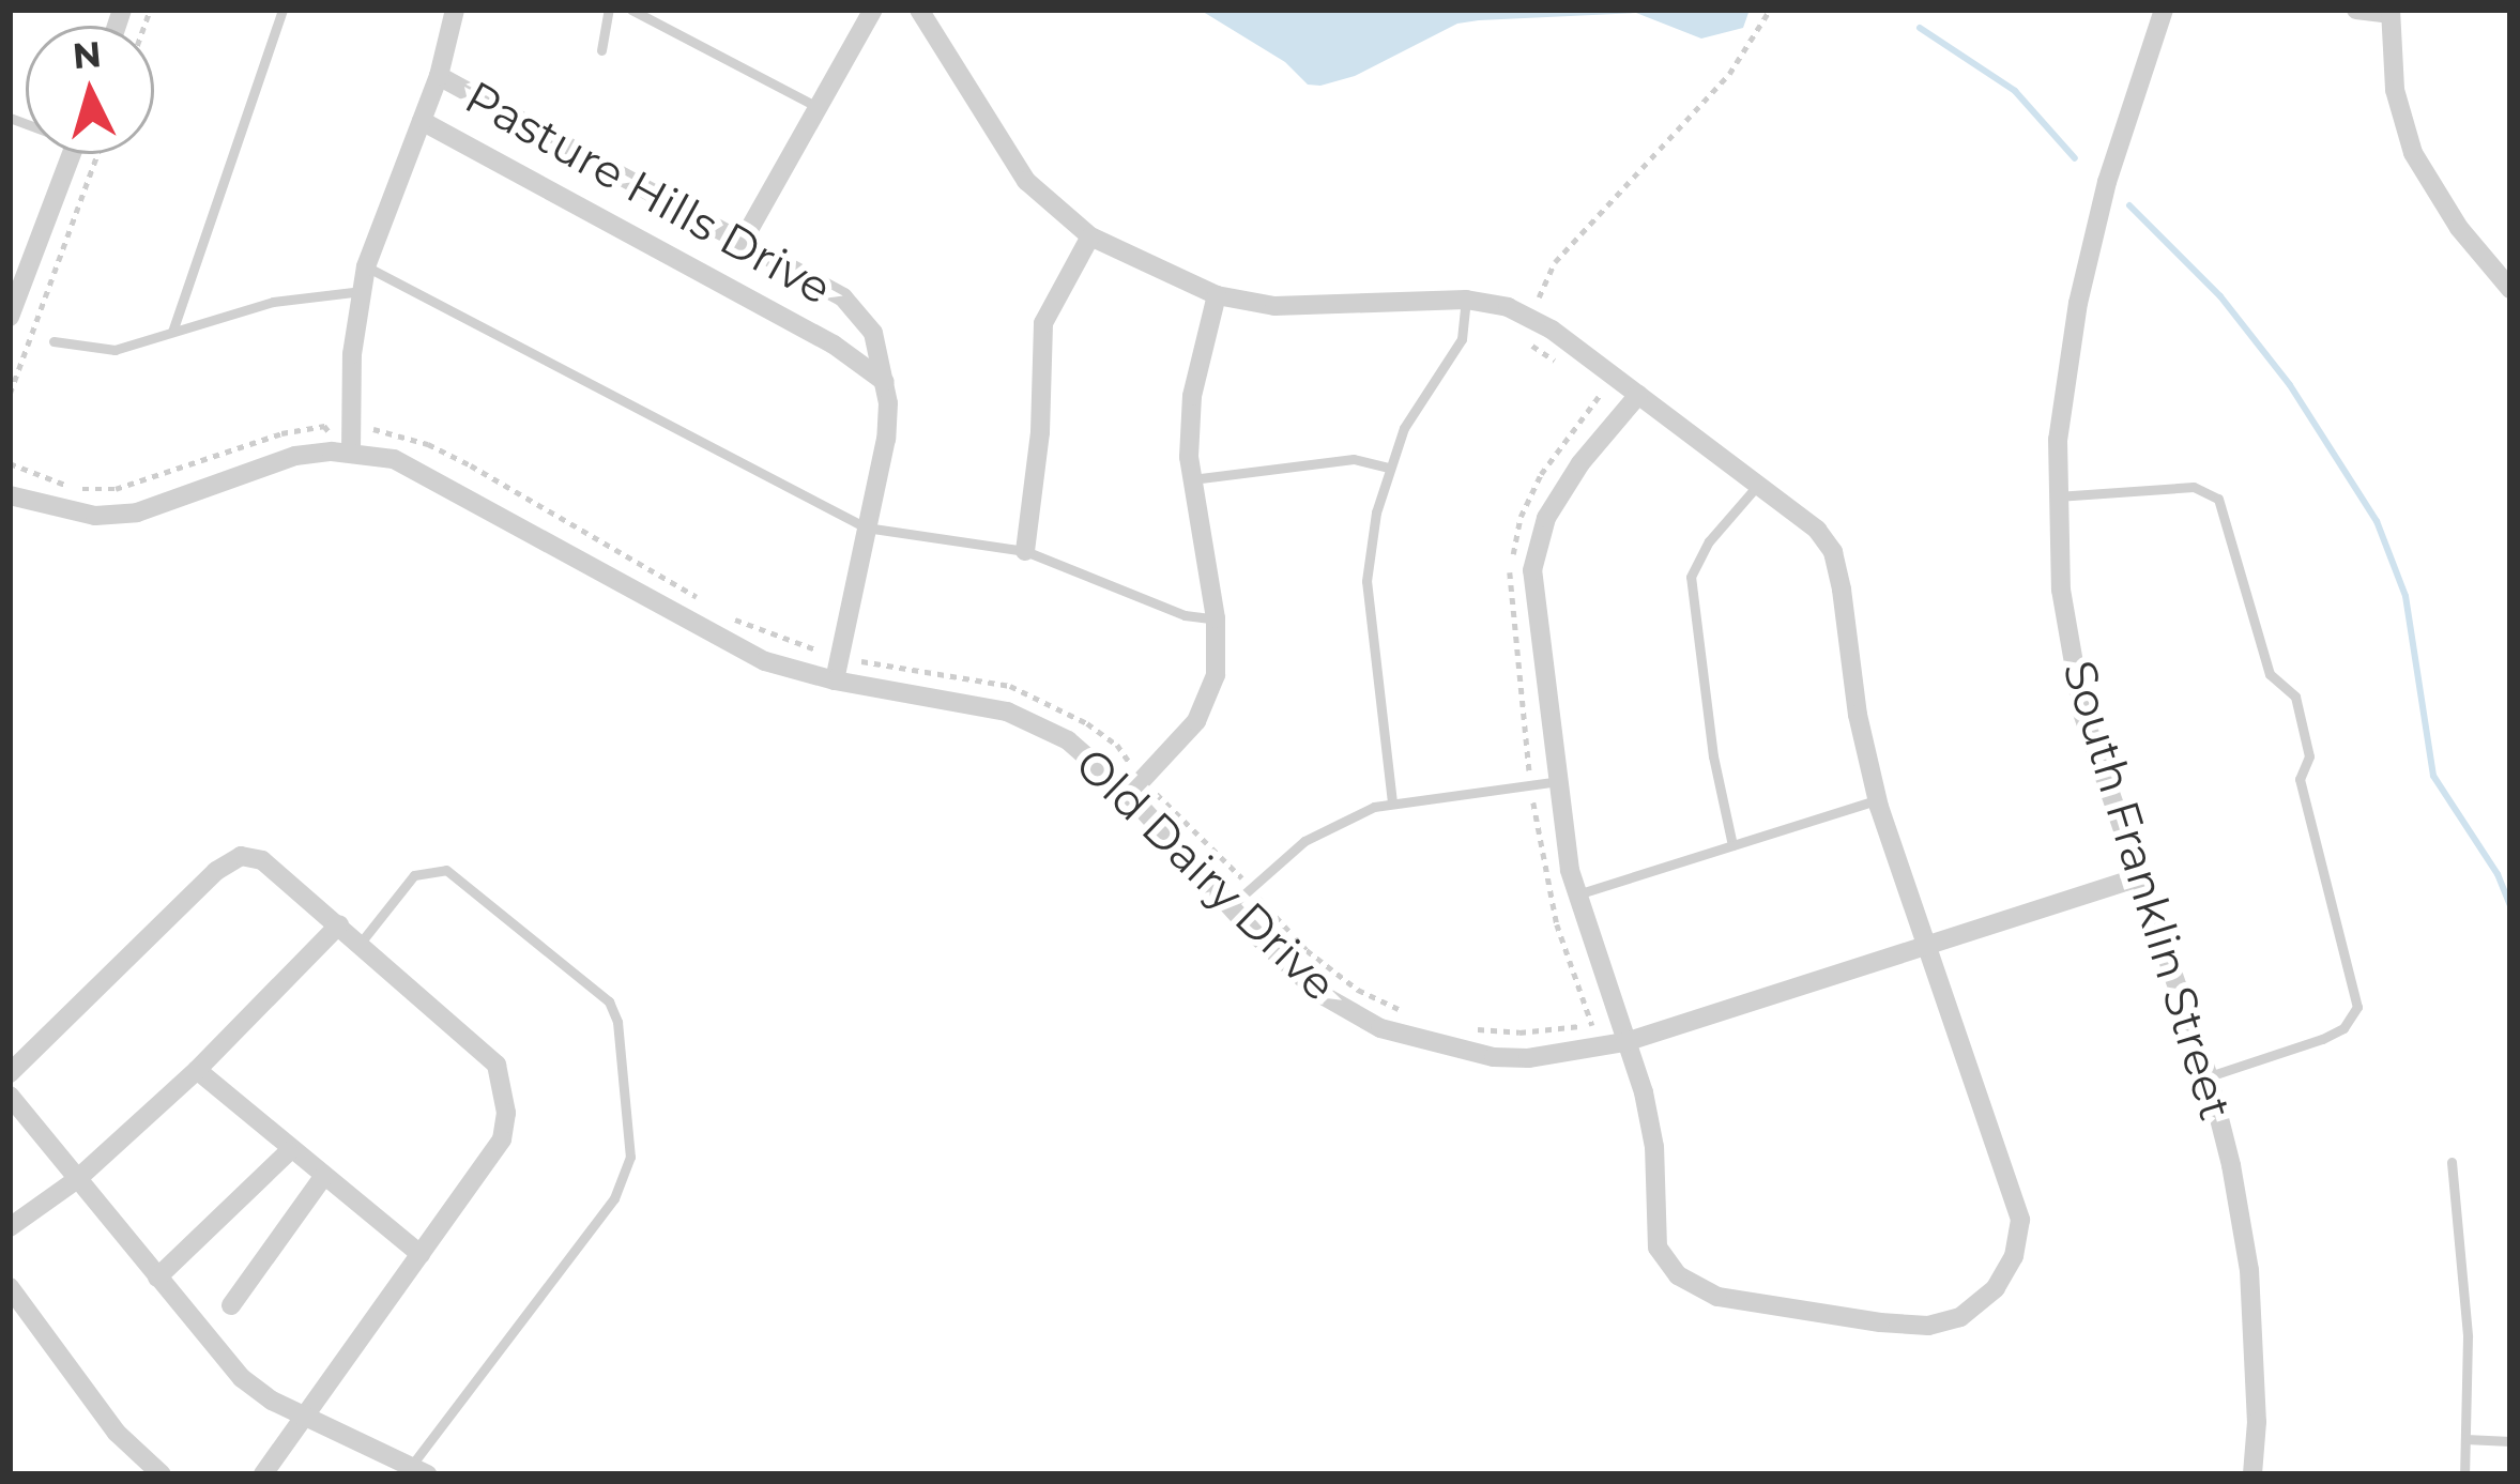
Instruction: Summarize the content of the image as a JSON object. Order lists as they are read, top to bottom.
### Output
{
  "streets": {
    "street": ["Pasture Hills Drive", "Old Dairy Drive", "South Franklin Street"]
  },
  "crossings": [
    ["Pasture Hills Drive", "Old Dairy Drive"],
    ["Old Dairy Drive", "South Franklin Street"]
  ],
  "north": "top"
}
